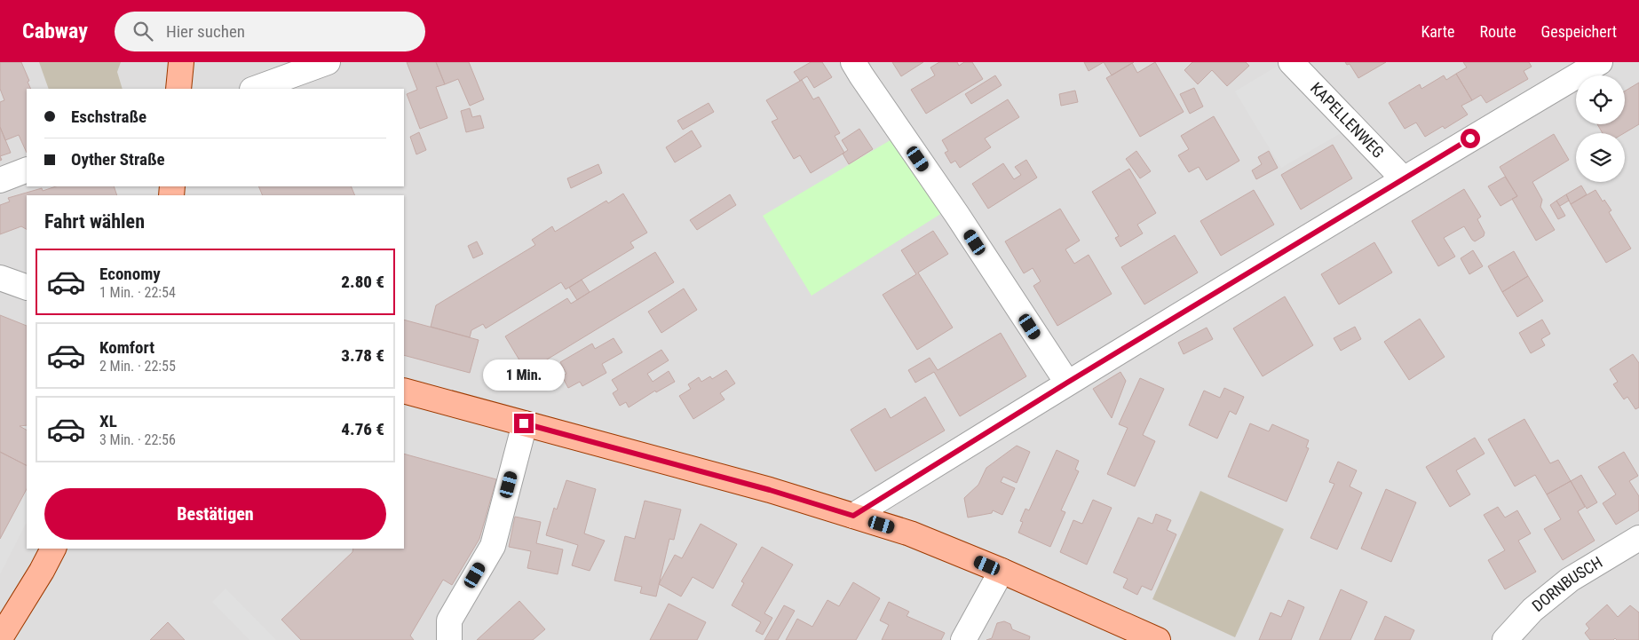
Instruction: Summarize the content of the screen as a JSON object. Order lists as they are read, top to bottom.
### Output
{
  "streets": {
    "street": ["KAPELLENWEG", "DORNBUSCH"]
  },
  "page": {
    "header": "Cabway",
    "search": "Hier suchen",
    "nav": ["Karte", "Route", "Gespeichert"],
    "banner": ["Eschstraße", "Oyther Straße"],
    "heading": "Fahrt wählen",
    "list": [
      {
        "name": "Economy",
        "note": "1 Min. · 22:54",
        "value": "2.80 €"
      },
      {
        "name": "Komfort",
        "note": "2 Min. · 22:55",
        "value": "3.78 €"
      },
      {
        "name": "XL",
        "note": "3 Min. · 22:56",
        "value": "4.76 €"
      }
    ],
    "bubble": "1 Min.",
    "buttons": "Bestätigen"
  }
}
